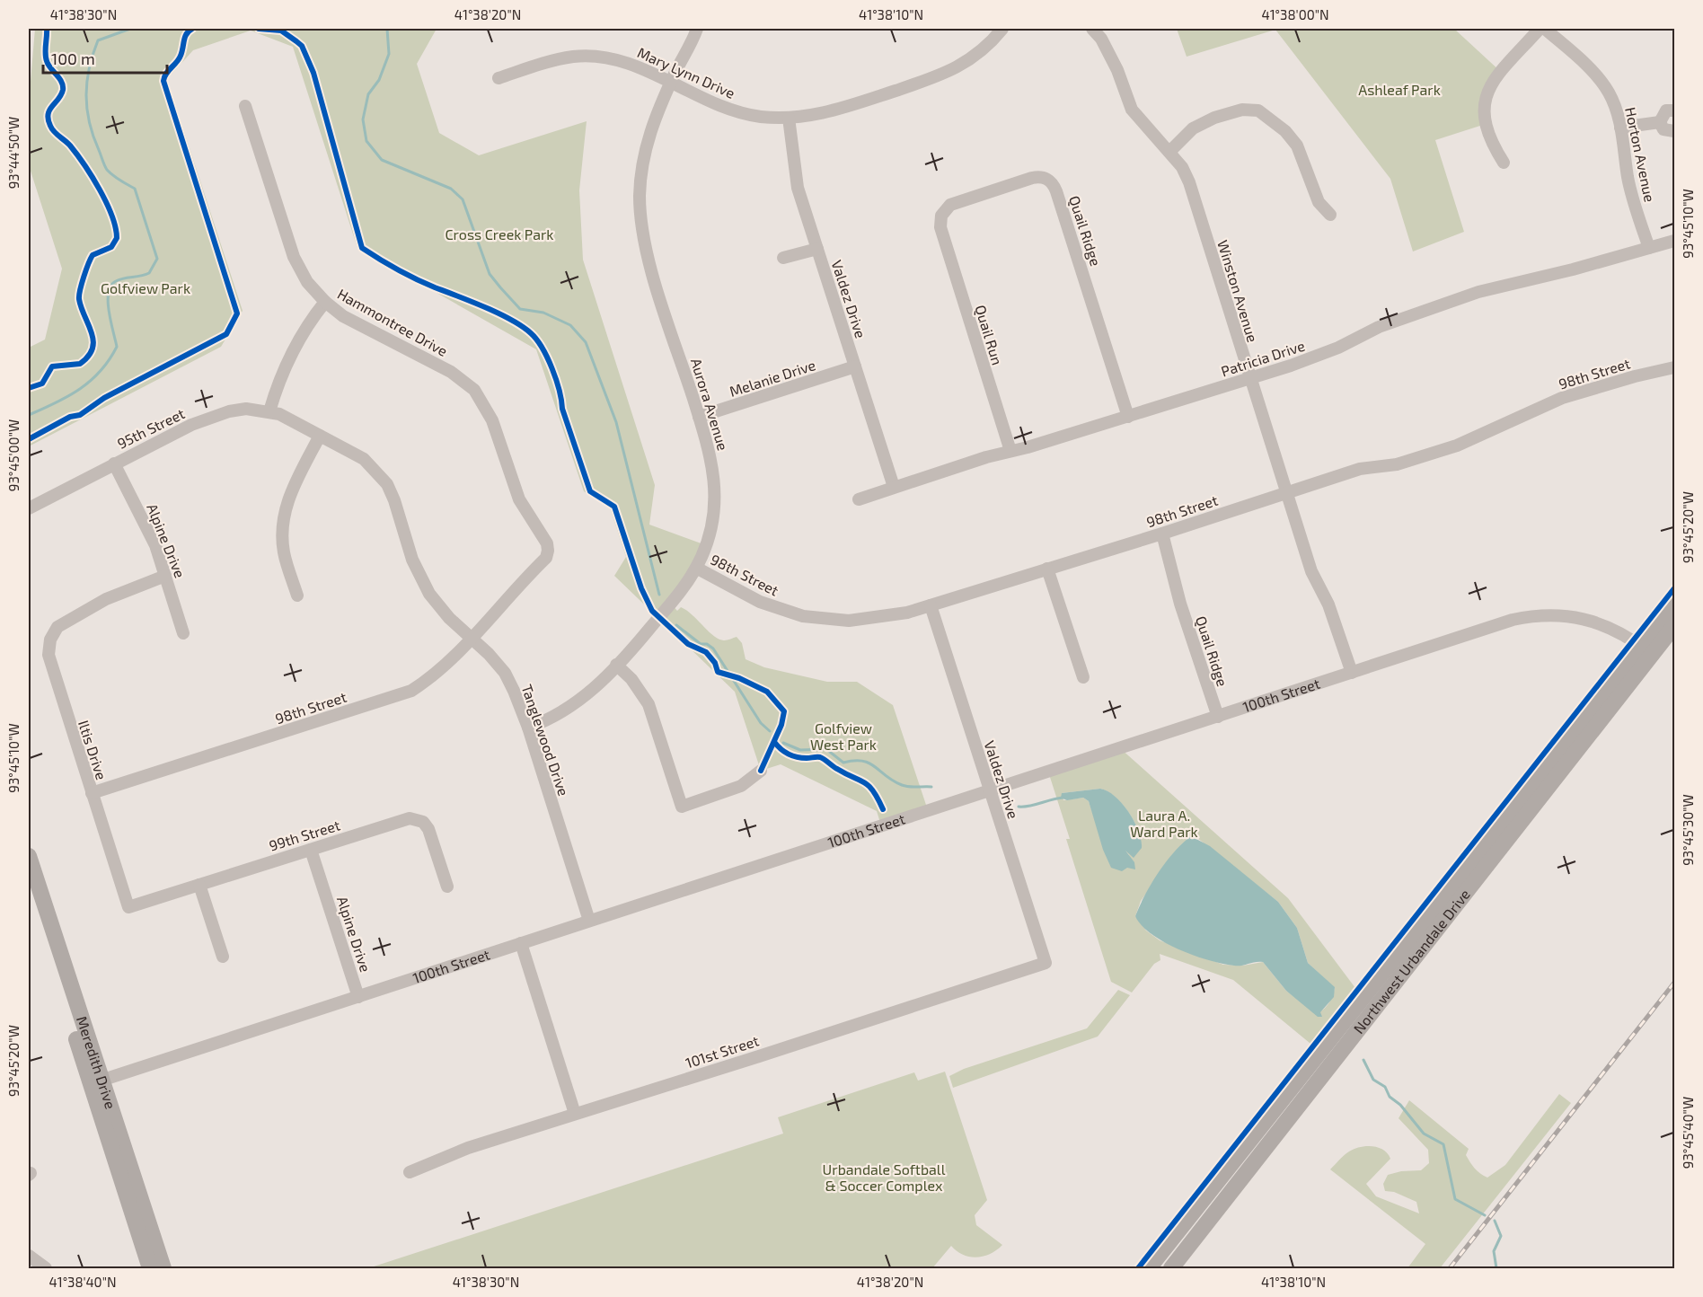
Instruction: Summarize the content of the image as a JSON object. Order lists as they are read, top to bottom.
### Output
{
  "streets": {
    "main road": ["Northwest Urbandale Drive", "Meredith Drive"],
    "street": [
      "Mary Lynn Drive",
      "Horton Avenue",
      "Quail Ridge",
      "Winston Avenue",
      "Valdez Drive",
      "Hammontree Drive",
      "Quail Run",
      "Patricia Drive",
      "98th Street",
      "Melanie Drive",
      "Aurora Avenue",
      "95th Street",
      "Alpine Drive",
      "100th Street",
      "Tanglewood Drive",
      "Iltis Drive",
      "99th Street",
      "101st Street"
    ]
  },
  "crossings": [
    ["Mary Lynn Drive", "Valdez Drive"],
    ["Mary Lynn Drive", "Aurora Avenue"],
    ["Horton Avenue", "Patricia Drive"],
    ["Quail Ridge", "Quail Run"],
    ["Quail Ridge", "Patricia Drive"],
    ["Quail Ridge", "98th Street"],
    ["Quail Ridge", "100th Street"],
    ["Winston Avenue", "Patricia Drive"],
    ["Winston Avenue", "98th Street"],
    ["Winston Avenue", "100th Street"],
    ["Valdez Drive", "Patricia Drive"],
    ["Valdez Drive", "98th Street"],
    ["Valdez Drive", "Melanie Drive"],
    ["Valdez Drive", "100th Street"],
    ["Valdez Drive", "101st Street"],
    ["Hammontree Drive", "98th Street"],
    ["Quail Run", "Patricia Drive"],
    ["98th Street", "Aurora Avenue"],
    ["98th Street", "Tanglewood Drive"],
    ["98th Street", "Iltis Drive"],
    ["Melanie Drive", "Aurora Avenue"],
    ["Aurora Avenue", "Tanglewood Drive"],
    ["95th Street", "Alpine Drive"],
    ["95th Street", "Tanglewood Drive"],
    ["Alpine Drive", "100th Street"],
    ["Alpine Drive", "Iltis Drive"],
    ["Alpine Drive", "99th Street"],
    ["100th Street", "Tanglewood Drive"],
    ["100th Street", "Northwest Urbandale Drive"],
    ["100th Street", "Meredith Drive"],
    ["Iltis Drive", "99th Street"]
  ],
  "parks": [
    "Ashleaf Park",
    "Cross Creek Park",
    "Golfview Park",
    "Golfview West Park",
    "Laura A. Ward Park",
    "Urbandale Softball & Soccer Complex"
  ],
  "scale_bar": "100 m",
  "coordinates": [
    "41°38'30\"N",
    "41°38'20\"N",
    "41°38'10\"N",
    "41°38'00\"N",
    "93°44'50\"W",
    "93°45'10\"W",
    "93°45'00\"W",
    "93°45'20\"W",
    "93°45'30\"W",
    "93°45'40\"W",
    "41°38'40\"N"
  ]
}
